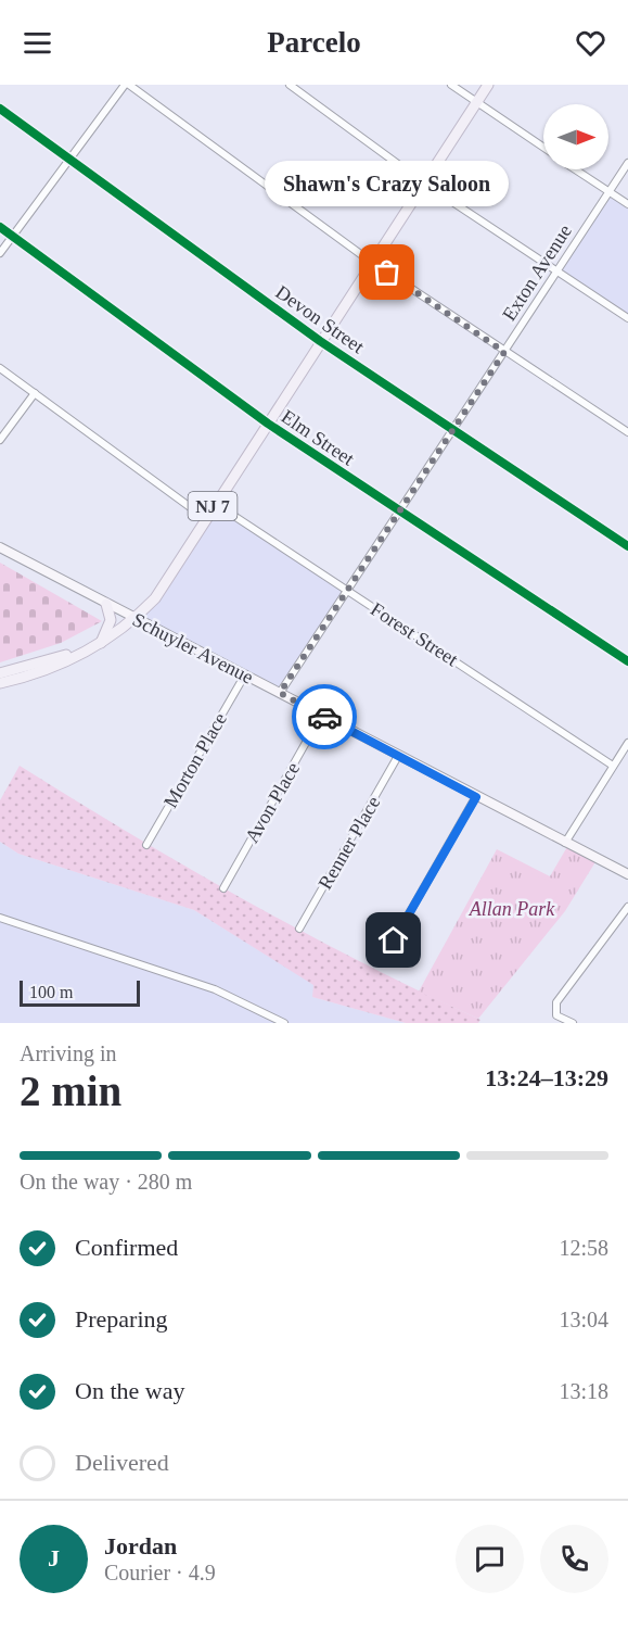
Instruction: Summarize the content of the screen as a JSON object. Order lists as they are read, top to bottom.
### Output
{
  "streets": {
    "main road": ["NJ 7"],
    "street": [
      "Exton Avenue",
      "Devon Street",
      "Elm Street",
      "Forest Street",
      "Schuyler Avenue",
      "Morton Place",
      "Avon Place",
      "Renner Place"
    ]
  },
  "crossings": [
    ["Exton Avenue", "Devon Street"],
    ["Exton Avenue", "Elm Street"],
    ["Exton Avenue", "Forest Street"],
    ["Exton Avenue", "Schuyler Avenue"],
    ["Devon Street", "NJ 7"],
    ["Elm Street", "NJ 7"],
    ["NJ 7", "Forest Street"],
    ["NJ 7", "Schuyler Avenue"],
    ["Schuyler Avenue", "Morton Place"],
    ["Schuyler Avenue", "Avon Place"],
    ["Schuyler Avenue", "Renner Place"]
  ],
  "parks": ["Allan Park"],
  "places": ["Shawn's Crazy Saloon"],
  "scale_bar": "100 m",
  "north": "right",
  "page": {
    "header": "Parcelo",
    "bubble": "Shawn's Crazy Saloon",
    "scale": "100 m",
    "heading": ["2 min", "Arriving in", "13:24–13:29"],
    "panel": ["Jordan", "Courier · 4.9"],
    "bar": "On the way · 280 m",
    "list": [
      ["Confirmed", "12:58"],
      ["Preparing", "13:04"],
      ["On the way", "13:18"],
      "Delivered"
    ],
    "round": "J"
  }
}
